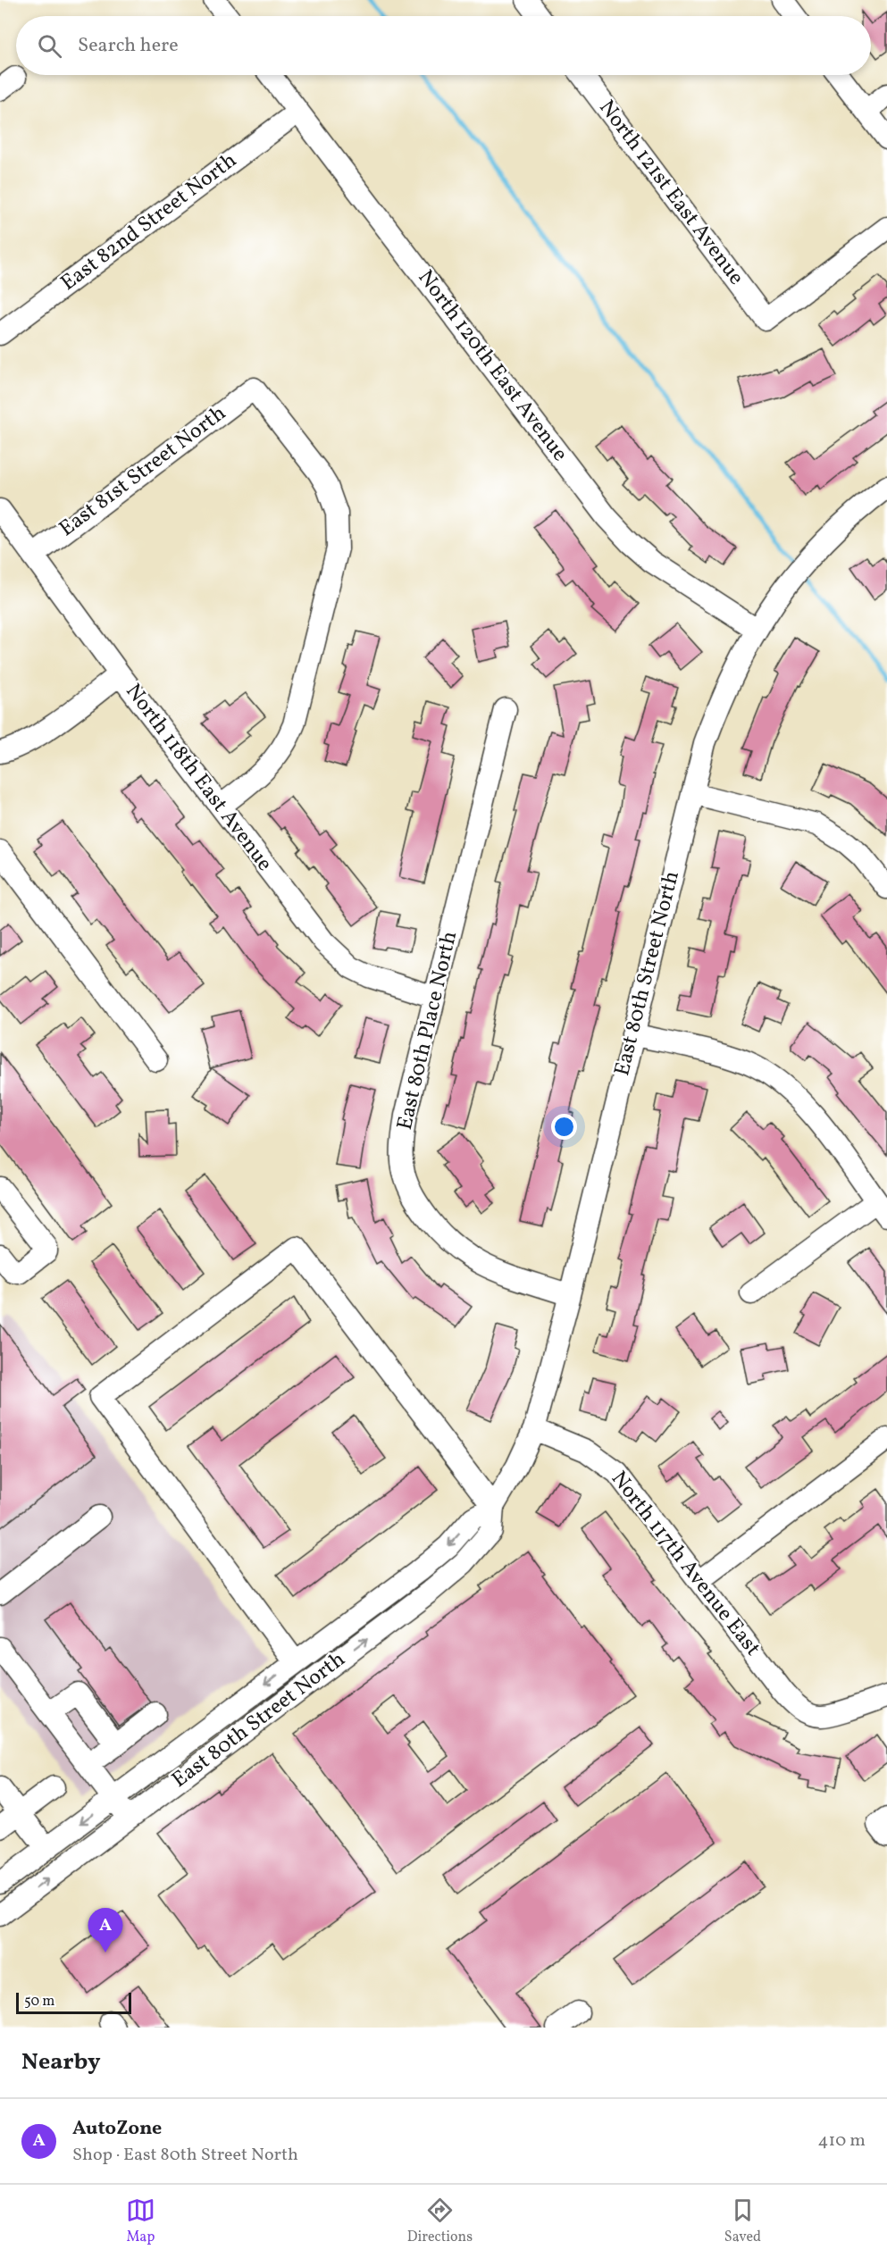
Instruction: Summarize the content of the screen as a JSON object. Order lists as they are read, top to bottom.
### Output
{
  "streets": {
    "street": [
      "North 121st East Avenue",
      "East 82nd Street North",
      "North 120th East Avenue",
      "East 81st Street North",
      "North 118th East Avenue",
      "East 80th Street North",
      "East 80th Place North",
      "North 117th Avenue East"
    ]
  },
  "crossings": [
    ["East 82nd Street North", "North 120th East Avenue"],
    ["North 120th East Avenue", "East 80th Street North"],
    ["East 81st Street North", "North 118th East Avenue"],
    ["North 118th East Avenue", "East 80th Place North"],
    ["East 80th Street North", "East 80th Place North"],
    ["East 80th Street North", "North 117th Avenue East"]
  ],
  "scale_bar": "50 m",
  "page": {
    "search": "Search here",
    "pins": "A",
    "scale": "50 m",
    "heading": "Nearby",
    "list": [
      {
        "mark": "A",
        "name": "AutoZone",
        "note": "Shop · East 80th Street North",
        "value": "410 m"
      }
    ],
    "nav": ["Map", "Directions", "Saved"]
  }
}
